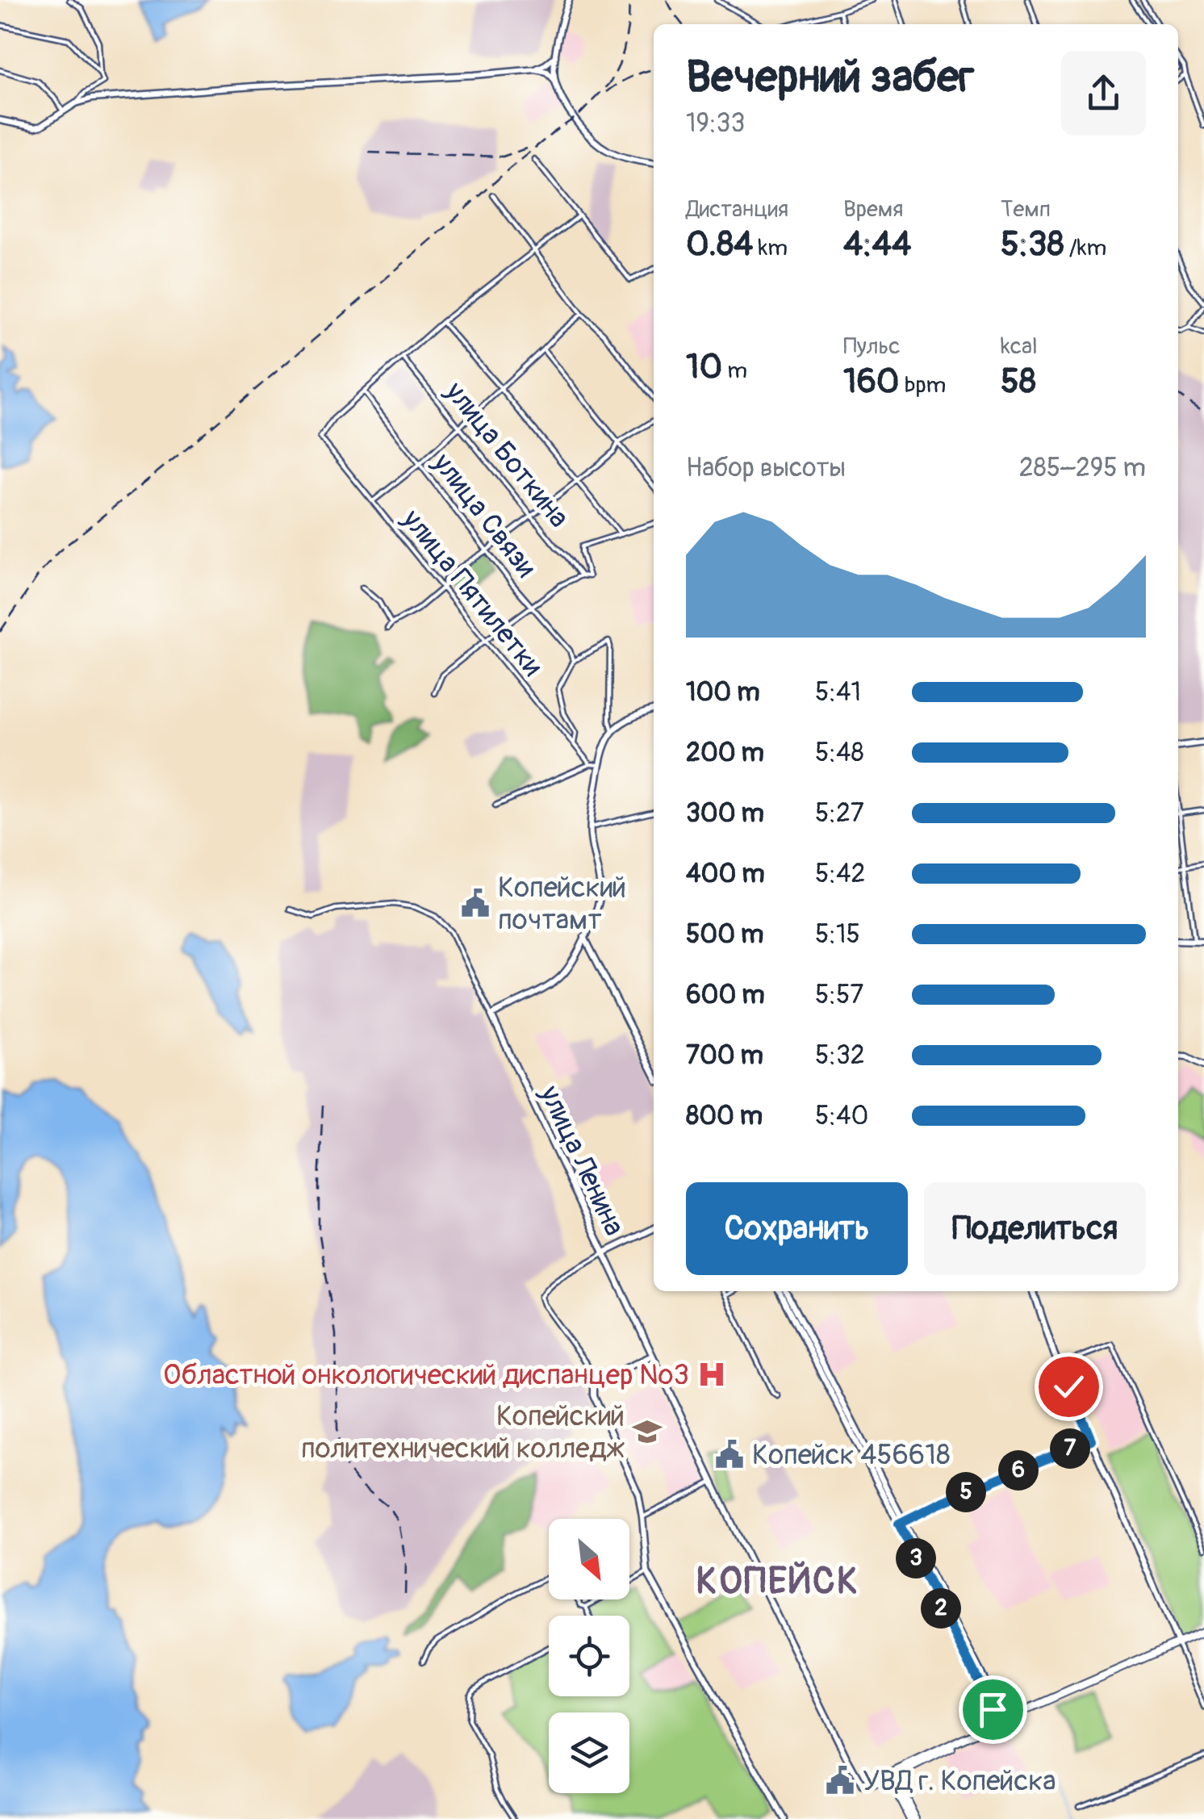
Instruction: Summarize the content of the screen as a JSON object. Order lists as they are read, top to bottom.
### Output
{
  "streets": {
    "street": [
      "улица Боткина",
      "улица Связи",
      "улица Пятилетки",
      "улица Ленина"
    ]
  },
  "crossings": [
    ["улица Связи", "улица Пятилетки"]
  ],
  "districts": ["КОПЕЙСК"],
  "places": {
    "public building": ["Копейский почтамт", "Копейск 456618", "УВД г. Копейска"],
    "hospital": ["Областной онкологический диспанцер №3"],
    "school or university": ["Копейский политехнический колледж"]
  },
  "north": "bottom right",
  "page": {
    "heading": ["Вечерний забег", "19:33"],
    "stats": [
      ["Дистанция", "0.84 km"],
      ["Время", "4:44"],
      ["Темп", "5:38 /km"],
      ["10 m"],
      ["Пульс", "160 bpm"],
      ["kcal", "58"]
    ],
    "chart": ["Набор высоты", "285–295 m"],
    "list": [
      {
        "name": "100 m",
        "note": "5:41"
      },
      {
        "name": "200 m",
        "note": "5:48"
      },
      {
        "name": "300 m",
        "note": "5:27"
      },
      {
        "name": "400 m",
        "note": "5:42"
      },
      {
        "name": "500 m",
        "note": "5:15"
      },
      {
        "name": "600 m",
        "note": "5:57"
      },
      {
        "name": "700 m",
        "note": "5:32"
      },
      {
        "name": "800 m",
        "note": "5:40"
      }
    ],
    "buttons": ["Сохранить", "Поделиться"],
    "pins": [
      "7",
      "6",
      "5",
      "3",
      "2"
    ]
  }
}
